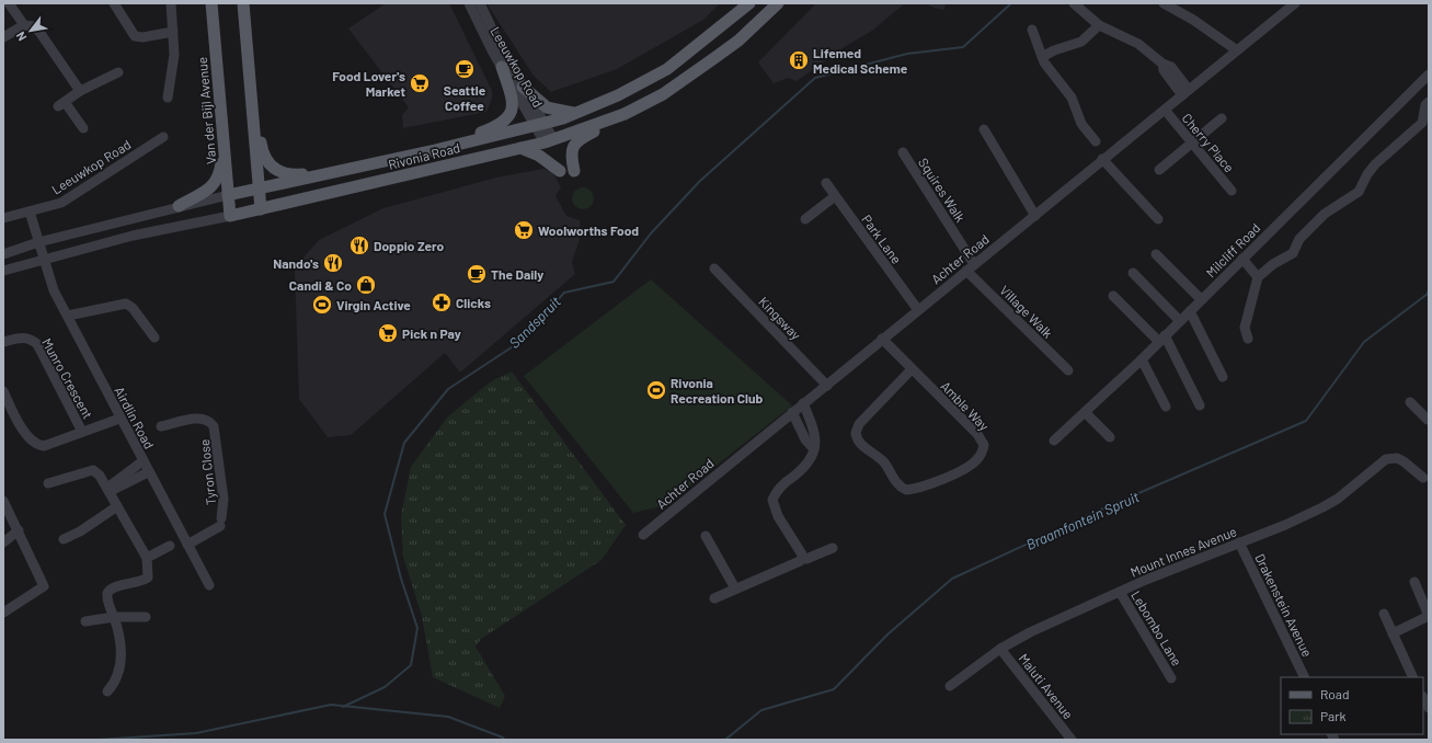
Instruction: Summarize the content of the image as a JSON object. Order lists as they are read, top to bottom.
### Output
{
  "streets": {
    "main road": ["Van der Bijl Avenue", "Rivonia Road"],
    "street": [
      "Leeuwkop Road",
      "Cherry Place",
      "Squires Walk",
      "Park Lane",
      "Milcliff Road",
      "Achter Road",
      "Village Walk",
      "Kingsway",
      "Munro Crescent",
      "Amble Way",
      "Airdlin Road",
      "Tyron Close",
      "Mount Innes Avenue",
      "Drakenstein Avenue",
      "Lebombo Lane",
      "Maluti Avenue"
    ]
  },
  "crossings": [
    ["Leeuwkop Road", "Rivonia Road"],
    ["Leeuwkop Road", "Airdlin Road"],
    ["Van der Bijl Avenue", "Rivonia Road"],
    ["Cherry Place", "Achter Road"],
    ["Rivonia Road", "Airdlin Road"],
    ["Squires Walk", "Achter Road"],
    ["Park Lane", "Achter Road"],
    ["Achter Road", "Village Walk"],
    ["Achter Road", "Kingsway"],
    ["Achter Road", "Amble Way"],
    ["Munro Crescent", "Airdlin Road"],
    ["Airdlin Road", "Tyron Close"],
    ["Mount Innes Avenue", "Drakenstein Avenue"],
    ["Mount Innes Avenue", "Lebombo Lane"],
    ["Mount Innes Avenue", "Maluti Avenue"]
  ],
  "water": ["Sandspruit", "Braamfontein Spruit"],
  "places": {
    "building": ["Lifemed Medical Scheme"],
    "cafe": ["Seattle Coffee", "The Daily"],
    "supermarket": ["Food Lover's Market", "Woolworths Food", "Pick n Pay"],
    "restaurant": ["Doppio Zero", "Nando's"],
    "shop": ["Candi & Co"],
    "pharmacy": ["Clicks"],
    "sports": ["Virgin Active", "Rivonia Recreation Club"]
  },
  "legend": ["Road", "Park"],
  "north": "bottom left"
}
